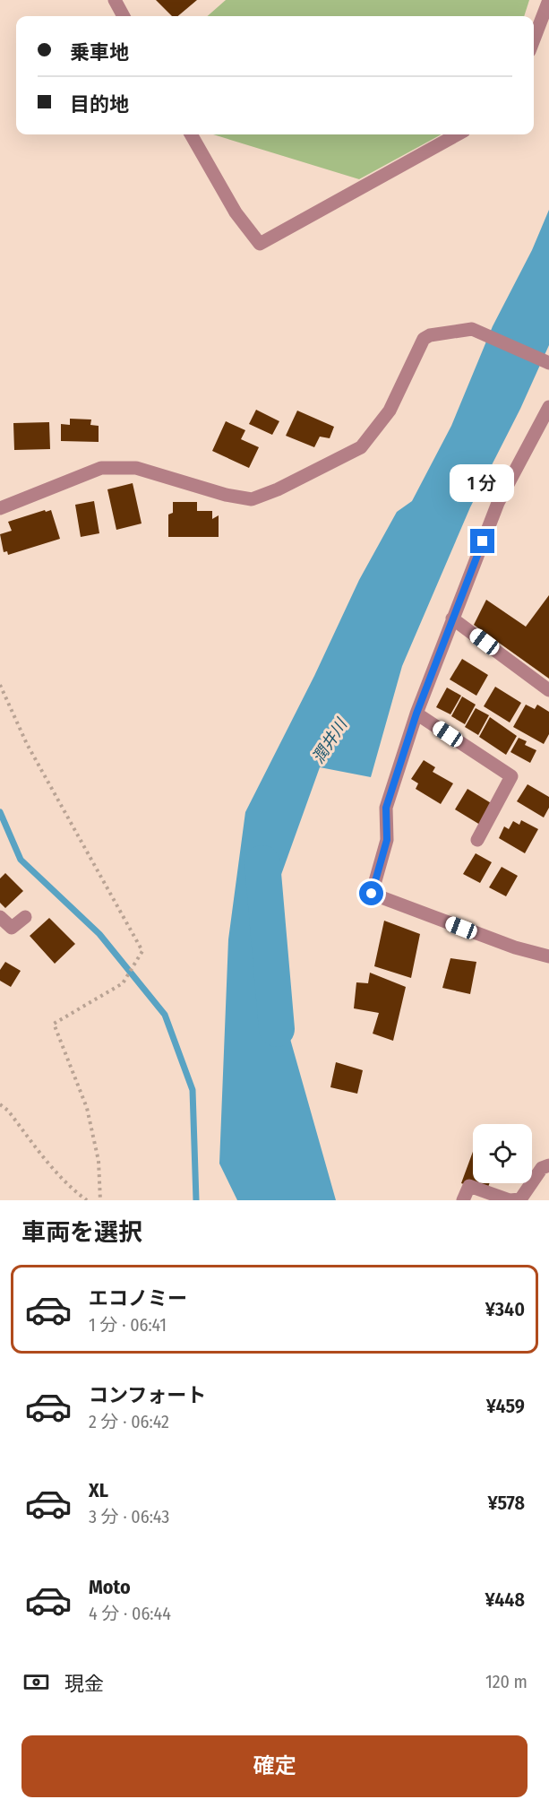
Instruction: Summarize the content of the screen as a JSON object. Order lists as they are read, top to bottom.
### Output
{
  "water": ["潤井川"],
  "page": {
    "banner": ["乗車地", "目的地"],
    "bubble": "1 分",
    "heading": "車両を選択",
    "list": [
      {
        "name": "エコノミー",
        "note": "1 分 · 06:41",
        "value": "¥340"
      },
      {
        "name": "コンフォート",
        "note": "2 分 · 06:42",
        "value": "¥459"
      },
      {
        "name": "XL",
        "note": "3 分 · 06:43",
        "value": "¥578"
      },
      {
        "name": "Moto",
        "note": "4 分 · 06:44",
        "value": "¥448"
      }
    ],
    "pay": ["現金", "120 m"],
    "buttons": "確定"
  }
}
